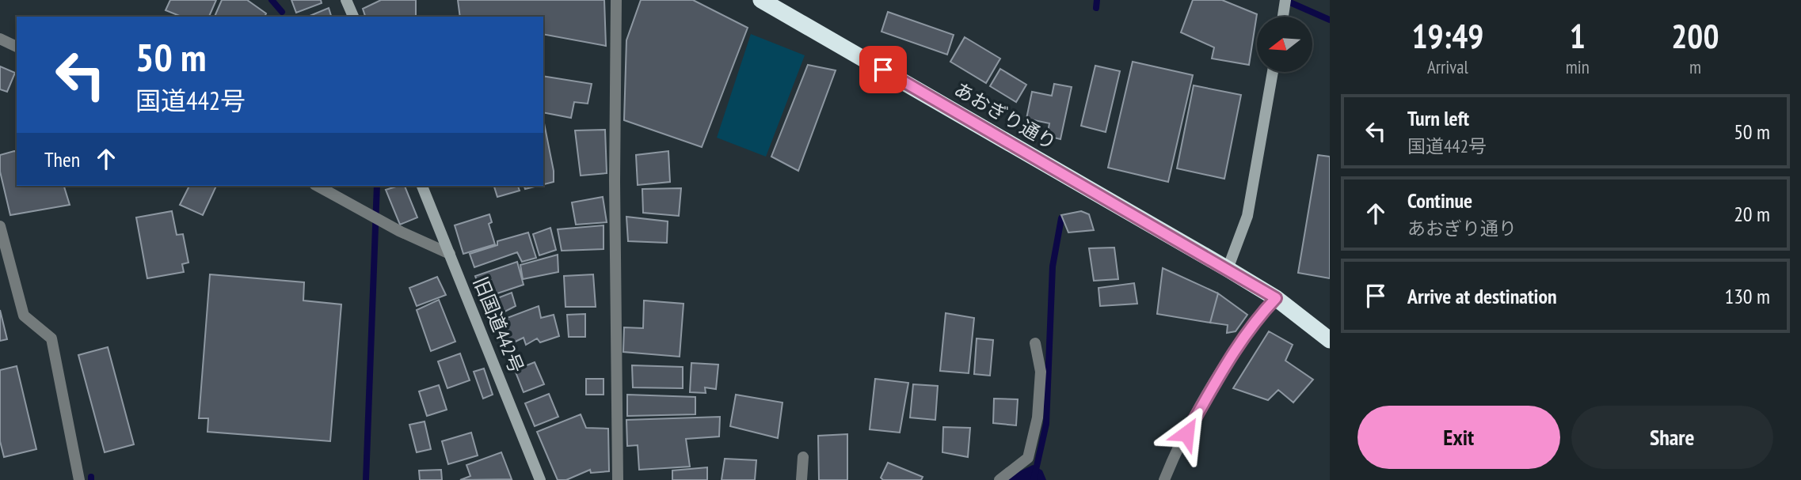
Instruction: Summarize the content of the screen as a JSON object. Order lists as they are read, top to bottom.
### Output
{
  "streets": {
    "highway": ["あおぎり通り"],
    "street": ["旧国道442号"]
  },
  "north": "left",
  "page": {
    "eta": [
      "19:49",
      "Arrival",
      "1",
      "min",
      "200",
      "m"
    ],
    "turn": ["50 m", "国道442号"],
    "list": [
      {
        "name": "Turn left",
        "note": "国道442号",
        "value": "50 m"
      },
      {
        "name": "Continue",
        "note": "あおぎり通り",
        "value": "20 m"
      },
      {
        "name": "Arrive at destination",
        "value": "130 m"
      }
    ],
    "then": "Then",
    "buttons": ["Exit", "Share"]
  }
}
